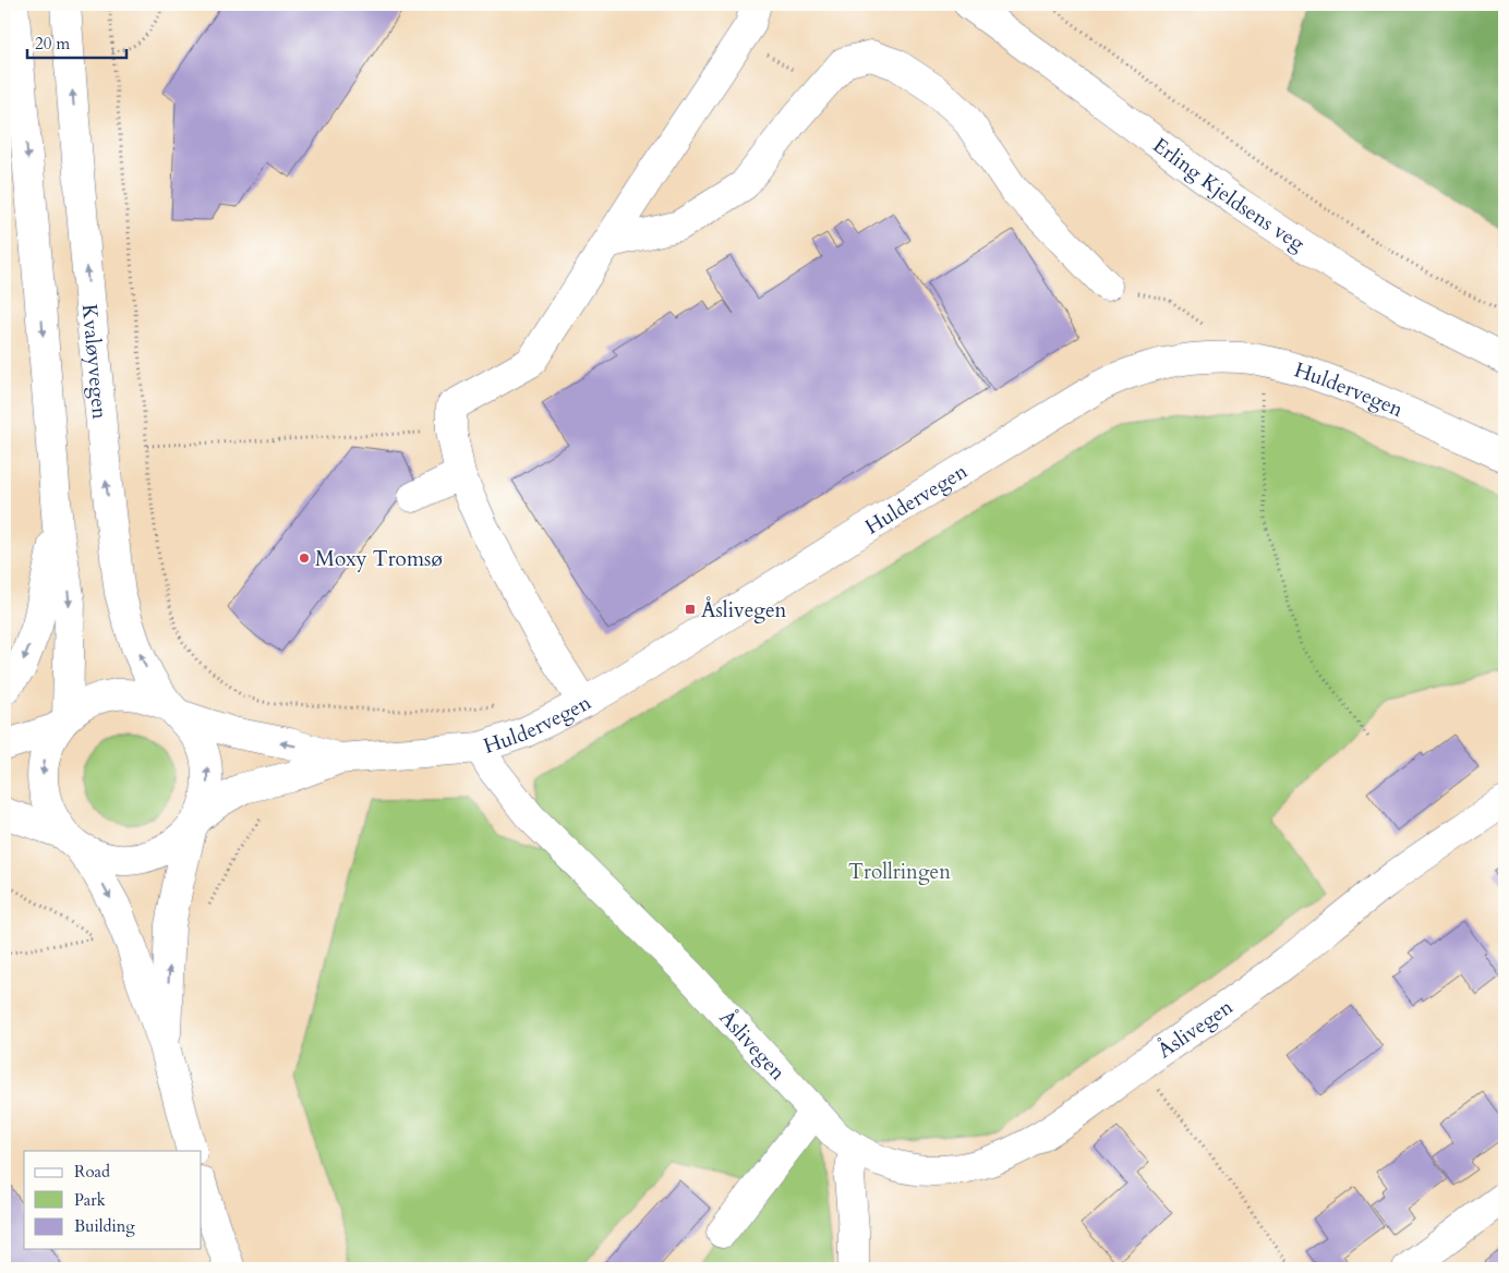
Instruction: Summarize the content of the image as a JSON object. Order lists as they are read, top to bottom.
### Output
{
  "streets": {
    "main road": [
      "Erling Kjeldsens veg",
      "Kvaløyvegen",
      "Huldervegen",
      "Åslivegen"
    ]
  },
  "crossings": [
    ["Kvaløyvegen", "Huldervegen"],
    ["Huldervegen", "Åslivegen"]
  ],
  "parks": ["Trollringen"],
  "places": {
    "other": ["Moxy Tromsø"],
    "transit": ["Åslivegen"]
  },
  "legend": ["Road", "Park", "Building"],
  "scale_bar": "20 m"
}
